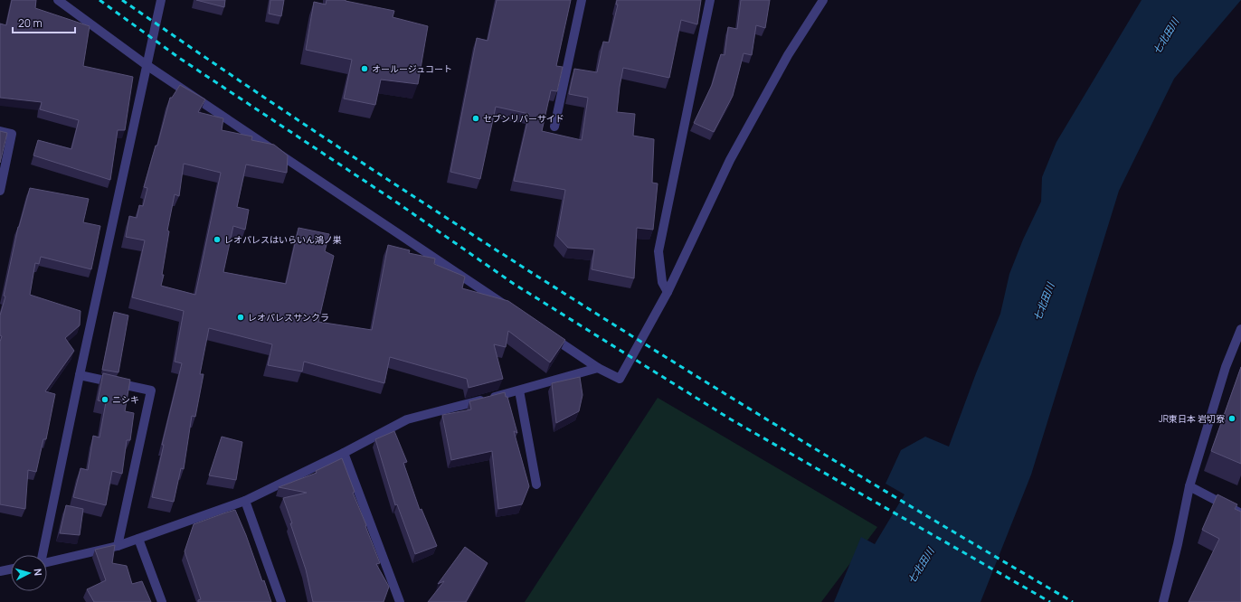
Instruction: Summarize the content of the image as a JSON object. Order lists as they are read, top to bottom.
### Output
{
  "water": ["七北田川"],
  "places": [
    "オールージュコート",
    "セブンリバーサイド",
    "レオパレスはいらいん鴻ノ巣",
    "レオパレスサンクラ",
    "ニシキ",
    "JR東日本 岩切寮"
  ],
  "scale_bar": "20 m",
  "north": "right"
}
